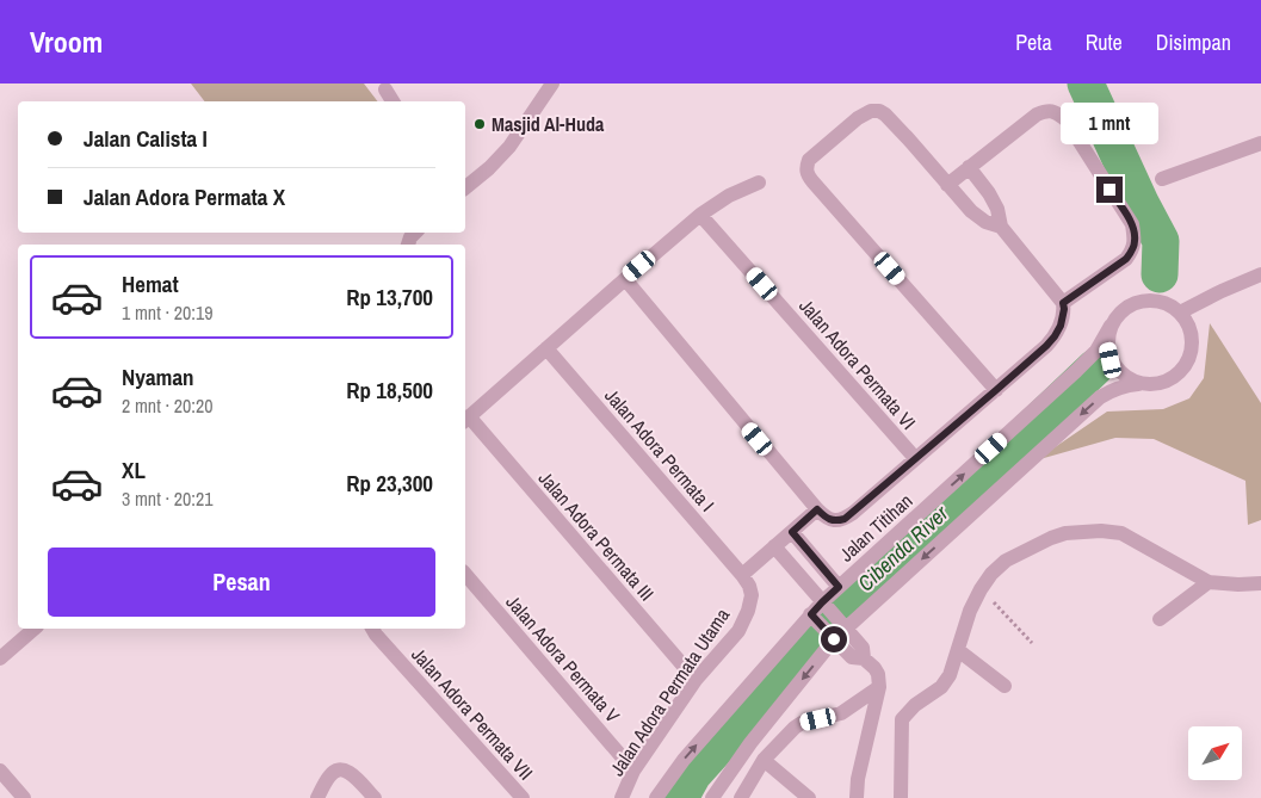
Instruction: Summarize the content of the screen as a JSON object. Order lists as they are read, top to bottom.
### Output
{
  "streets": {
    "street": [
      "Jalan Adora Permata VI",
      "Jalan Adora Permata I",
      "Jalan Titihan",
      "Jalan Adora Permata III",
      "Jalan Adora Permata V",
      "Jalan Adora Permata Utama",
      "Jalan Adora Permata VII"
    ]
  },
  "crossings": [
    ["Jalan Adora Permata I", "Jalan Adora Permata Utama"],
    ["Jalan Adora Permata III", "Jalan Adora Permata Utama"],
    ["Jalan Adora Permata V", "Jalan Adora Permata Utama"]
  ],
  "water": ["Cibenda River"],
  "places": ["Masjid Al-Huda"],
  "north": "top right",
  "page": {
    "header": "Vroom",
    "nav": ["Peta", "Rute", "Disimpan"],
    "banner": ["Jalan Calista I", "Jalan Adora Permata X"],
    "bubble": "1 mnt",
    "list": [
      {
        "name": "Hemat",
        "note": "1 mnt · 20:19",
        "value": "Rp 13,700"
      },
      {
        "name": "Nyaman",
        "note": "2 mnt · 20:20",
        "value": "Rp 18,500"
      },
      {
        "name": "XL",
        "note": "3 mnt · 20:21",
        "value": "Rp 23,300"
      }
    ],
    "buttons": "Pesan"
  }
}
